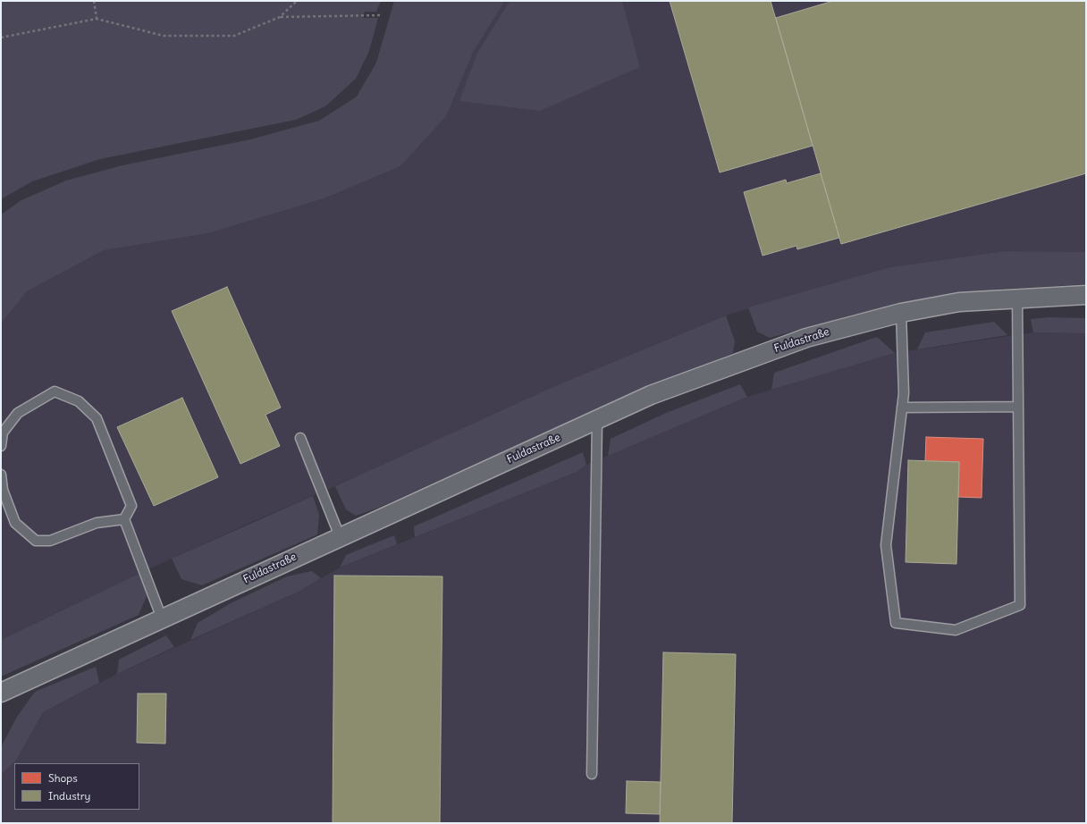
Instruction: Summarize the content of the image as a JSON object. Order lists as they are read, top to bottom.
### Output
{
  "streets": {
    "street": ["Fuldastraße"]
  },
  "legend": ["Shops", "Industry"]
}
